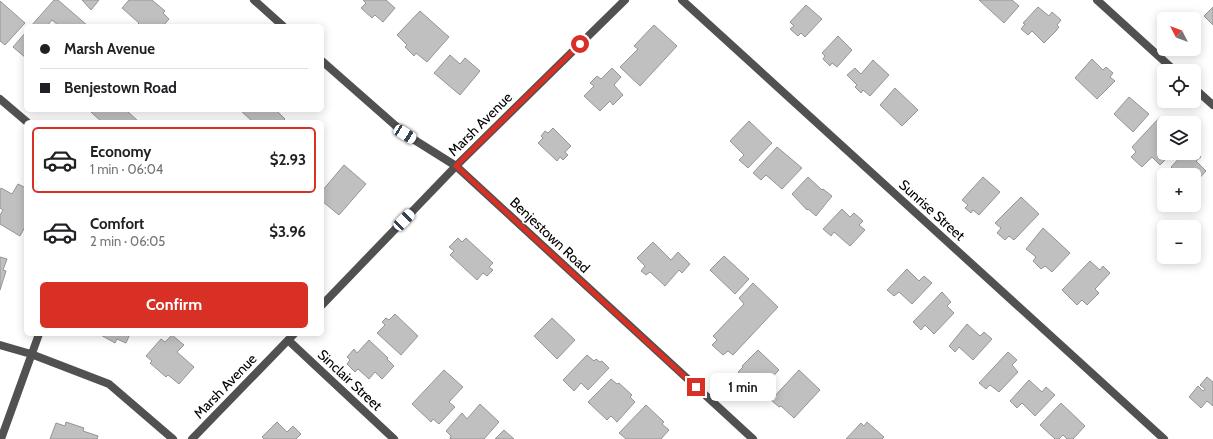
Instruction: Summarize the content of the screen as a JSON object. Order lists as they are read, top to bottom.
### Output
{
  "streets": {
    "street": [
      "Marsh Avenue",
      "Sunrise Street",
      "Benjestown Road",
      "Sinclair Street"
    ]
  },
  "crossings": [
    ["Marsh Avenue", "Benjestown Road"],
    ["Marsh Avenue", "Sinclair Street"]
  ],
  "north": "top left",
  "page": {
    "map_buttons": ["+", "−"],
    "banner": ["Marsh Avenue", "Benjestown Road"],
    "list": [
      {
        "name": "Economy",
        "note": "1 min · 06:04",
        "value": "$2.93"
      },
      {
        "name": "Comfort",
        "note": "2 min · 06:05",
        "value": "$3.96"
      }
    ],
    "buttons": "Confirm",
    "bubble": "1 min"
  }
}
